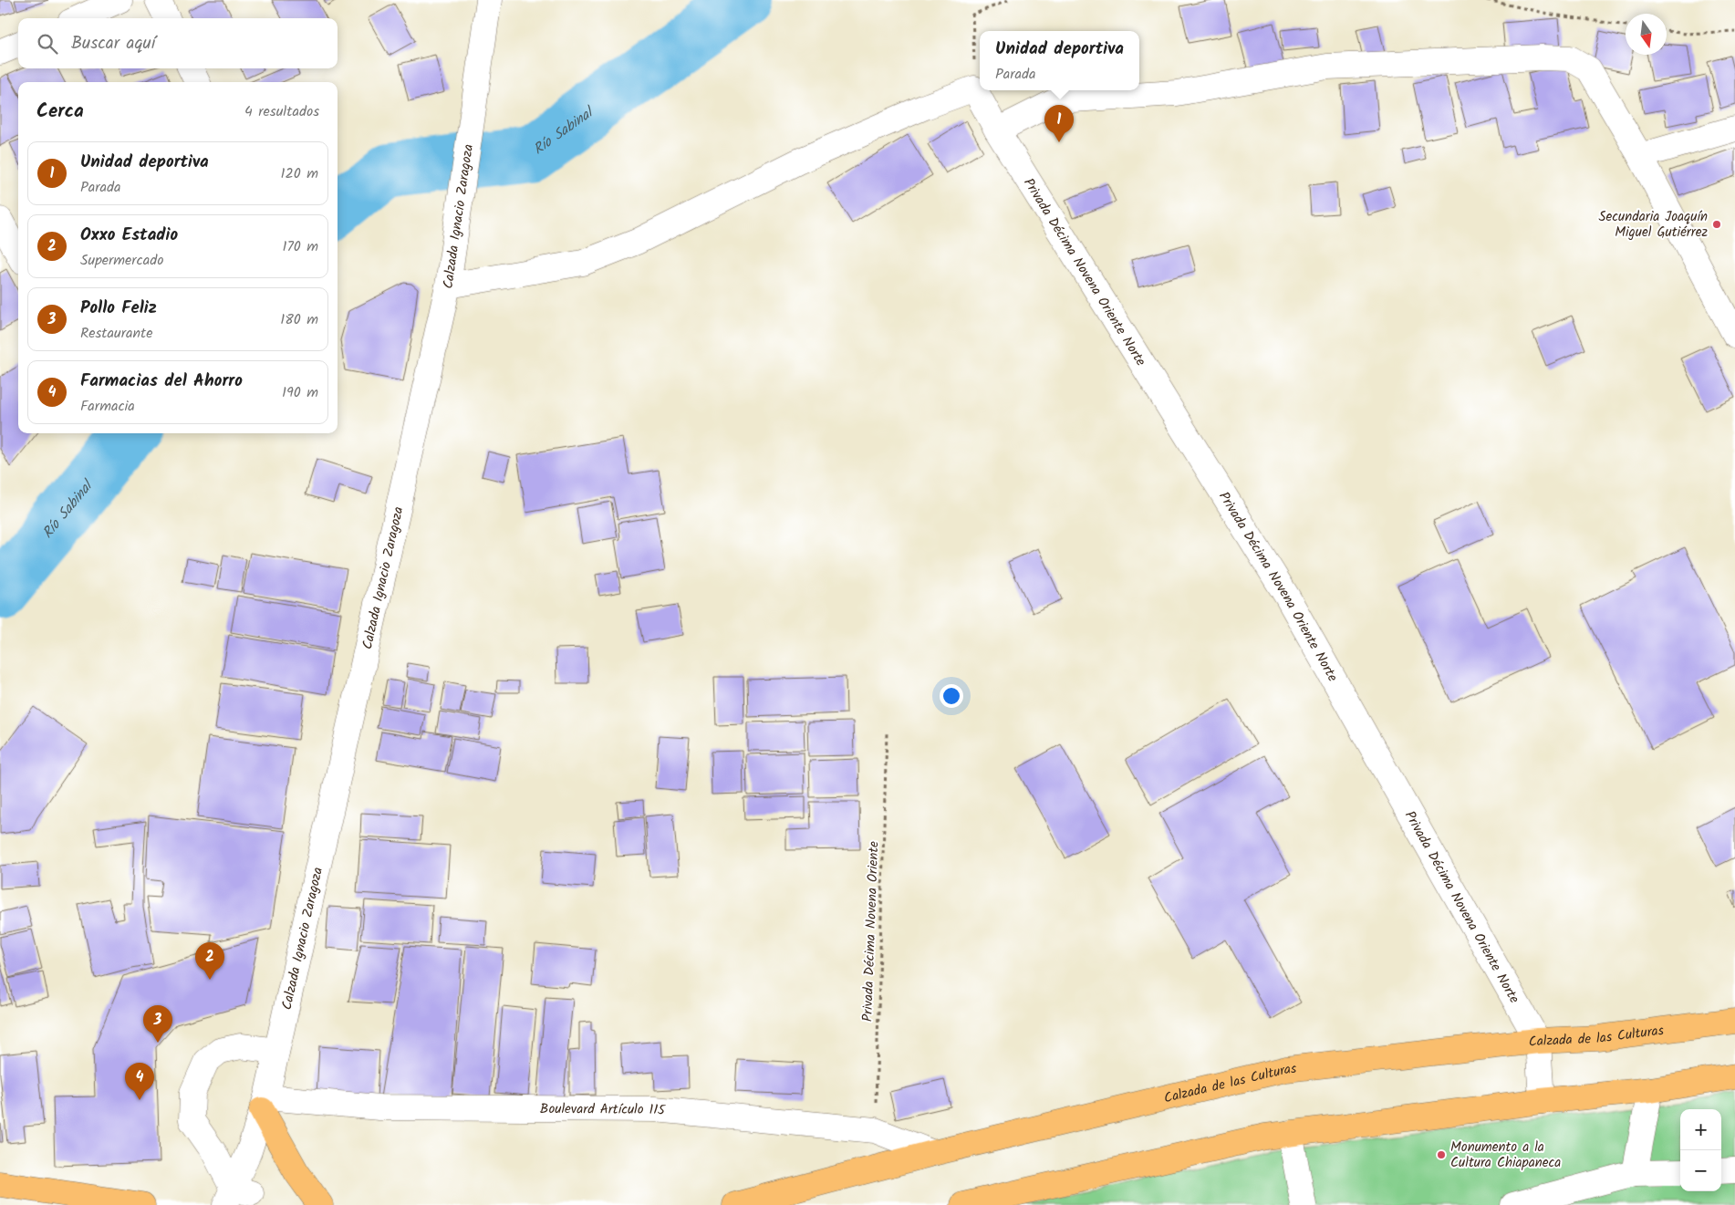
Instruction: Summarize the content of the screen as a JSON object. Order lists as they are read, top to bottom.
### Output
{
  "streets": {
    "main road": ["Calzada de las Culturas"],
    "street": ["Calzada Ignacio Zaragoza", "Privada Décima Novena Oriente Norte", "Boulevard Artículo 115"],
    "path": ["Privada Décima Novena Oriente"]
  },
  "crossings": [
    ["Calzada Ignacio Zaragoza", "Boulevard Artículo 115"],
    ["Privada Décima Novena Oriente Norte", "Calzada de las Culturas"],
    ["Privada Décima Novena Oriente", "Boulevard Artículo 115"],
    ["Calzada de las Culturas", "Boulevard Artículo 115"]
  ],
  "water": ["Río Sabinal"],
  "places": ["Secundaria Joaquín Miguel Gutiérrez", "Monumento a la Cultura Chiapaneca"],
  "north": "bottom",
  "page": {
    "search": "Buscar aquí",
    "popup": ["Unidad deportiva", "Parada"],
    "heading": ["Cerca", "4 resultados"],
    "pins": [
      "1",
      "2",
      "3",
      "4"
    ],
    "list": [
      {
        "mark": "1",
        "name": "Unidad deportiva",
        "note": "Parada",
        "value": "120 m"
      },
      {
        "mark": "2",
        "name": "Oxxo Estadio",
        "note": "Supermercado",
        "value": "170 m"
      },
      {
        "mark": "3",
        "name": "Pollo Feliz",
        "note": "Restaurante",
        "value": "180 m"
      },
      {
        "mark": "4",
        "name": "Farmacias del Ahorro",
        "note": "Farmacia",
        "value": "190 m"
      }
    ],
    "map_buttons": ["+", "−"]
  }
}
